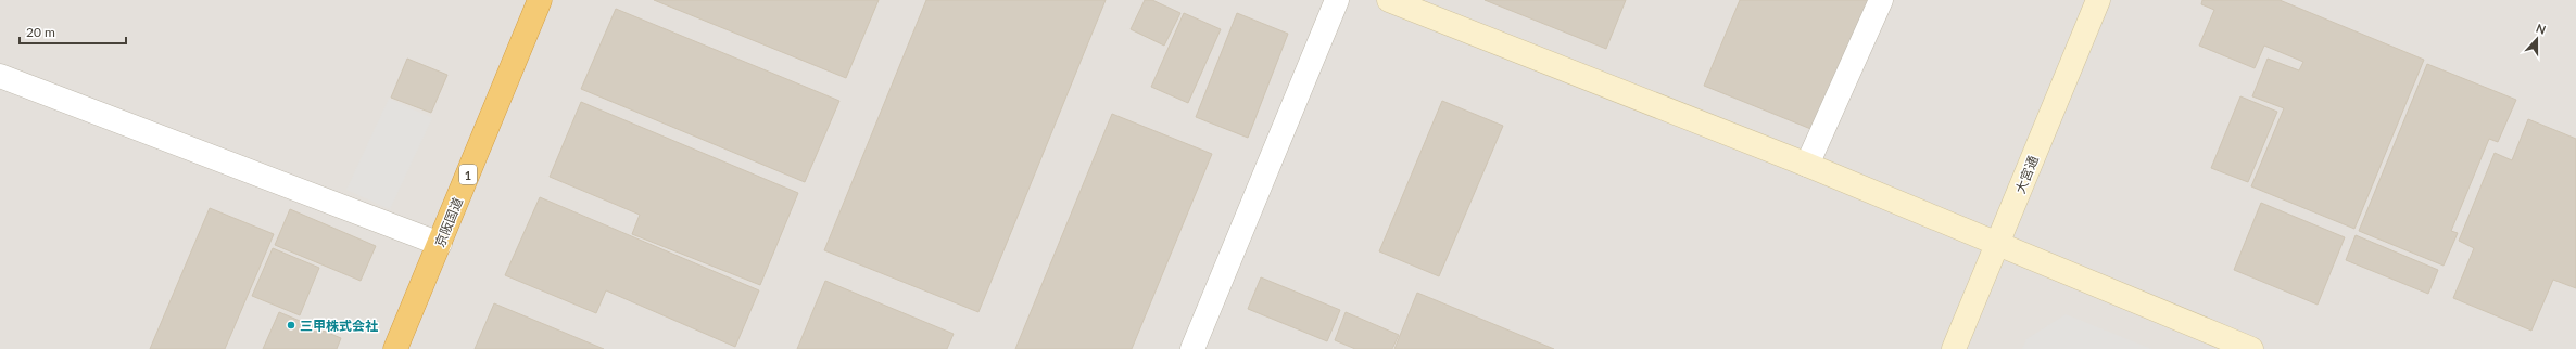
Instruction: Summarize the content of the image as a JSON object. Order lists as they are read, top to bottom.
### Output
{
  "streets": {
    "highway": ["1", "京阪国道"],
    "street": ["大宮通"]
  },
  "places": ["三甲株式会社"],
  "scale_bar": "20 m",
  "north": "top"
}
